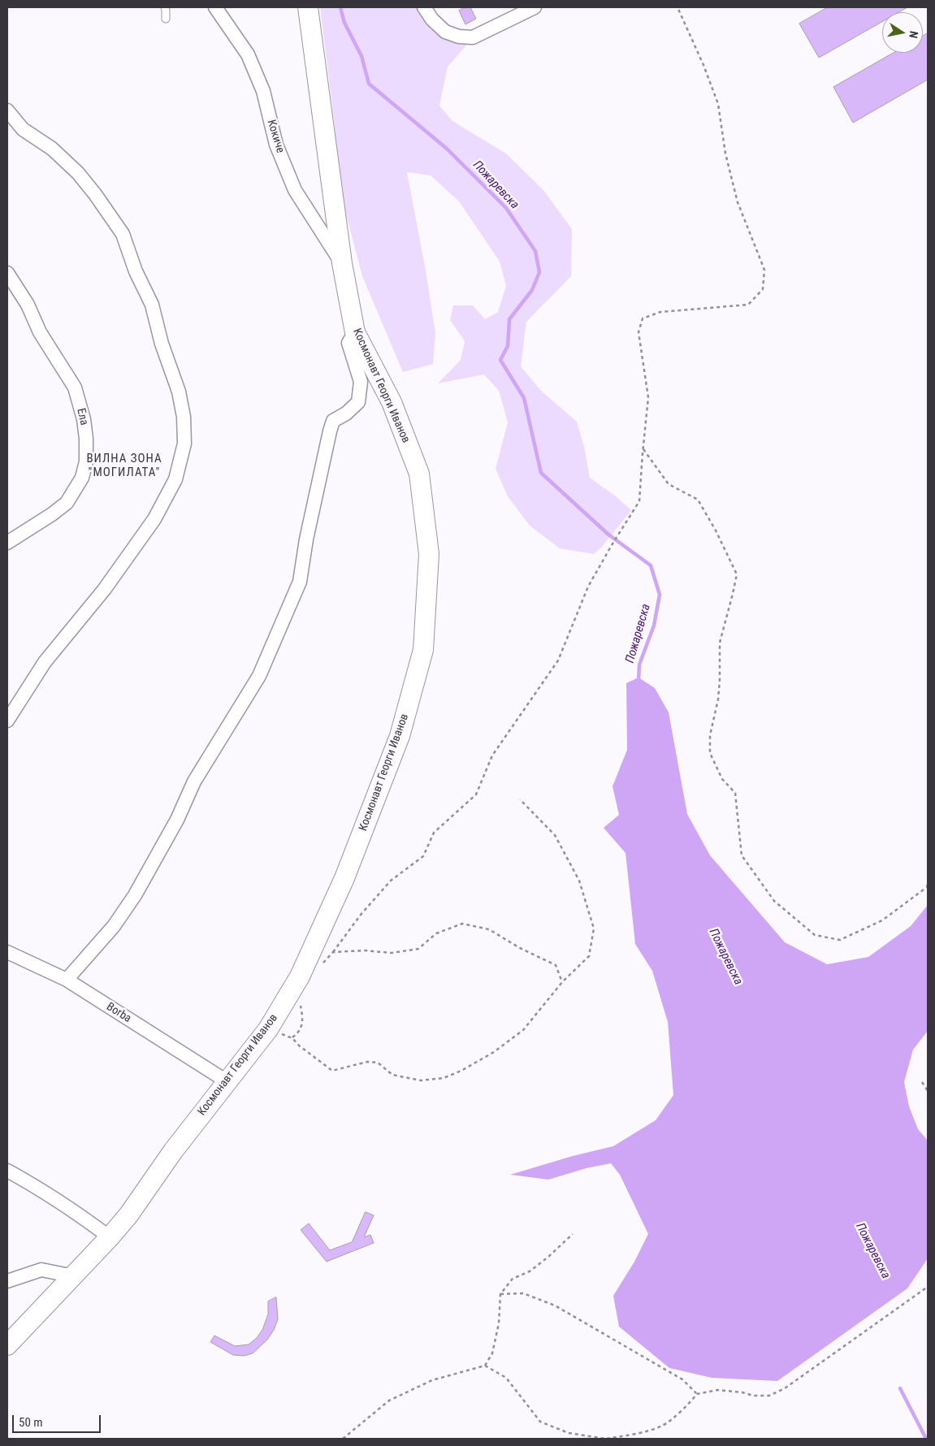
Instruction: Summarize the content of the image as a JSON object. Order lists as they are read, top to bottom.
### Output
{
  "streets": {
    "street": [
      "Кокиче",
      "Космонавт Георги Иванов",
      "Ела",
      "Borba"
    ]
  },
  "crossings": [
    ["Кокиче", "Космонавт Георги Иванов"],
    ["Космонавт Георги Иванов", "Borba"]
  ],
  "districts": ["ВИЛНА ЗОНА \"МОГИЛАТА\""],
  "water": ["Пожаревска"],
  "scale_bar": "50 m",
  "north": "right"
}
